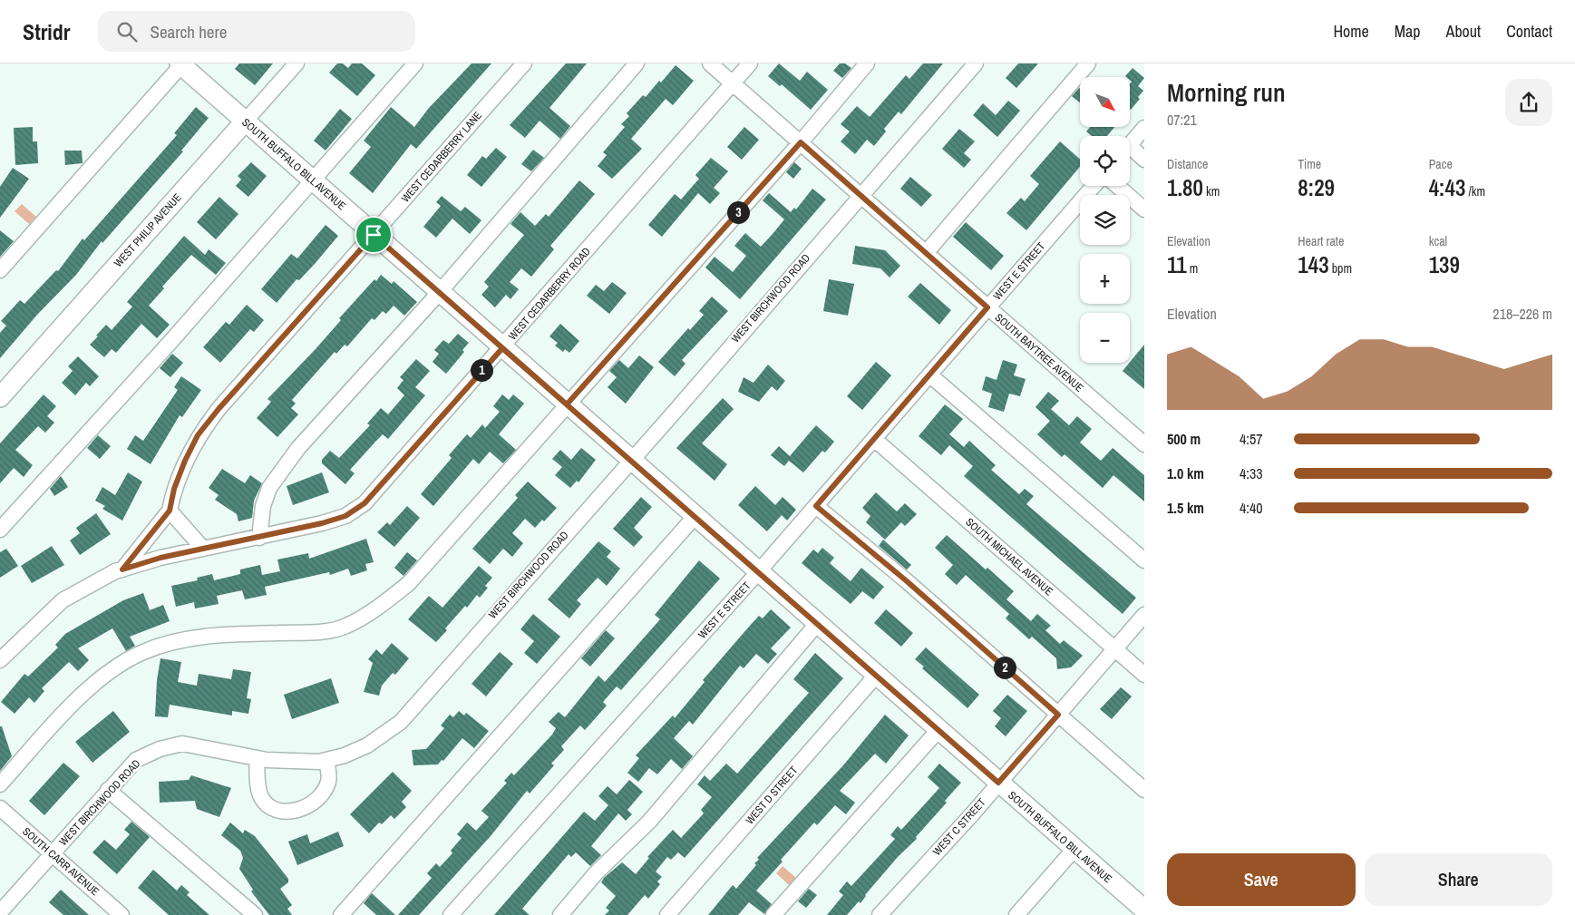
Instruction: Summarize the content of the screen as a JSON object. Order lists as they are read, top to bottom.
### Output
{
  "streets": {
    "main road": ["SOUTH BUFFALO BILL AVENUE", "WEST PHILIP AVENUE"],
    "street": [
      "WEST CEDARBERRY LANE",
      "WEST E STREET",
      "WEST CEDARBERRY ROAD",
      "WEST BIRCHWOOD ROAD",
      "SOUTH BAYTREE AVENUE",
      "SOUTH MICHAEL AVENUE",
      "WEST D STREET",
      "WEST C STREET",
      "SOUTH CARR AVENUE"
    ]
  },
  "crossings": [
    ["WEST CEDARBERRY LANE", "SOUTH BUFFALO BILL AVENUE"],
    ["WEST CEDARBERRY LANE", "WEST CEDARBERRY ROAD"],
    ["SOUTH BUFFALO BILL AVENUE", "WEST PHILIP AVENUE"],
    ["SOUTH BUFFALO BILL AVENUE", "WEST E STREET"],
    ["SOUTH BUFFALO BILL AVENUE", "WEST CEDARBERRY ROAD"],
    ["SOUTH BUFFALO BILL AVENUE", "WEST BIRCHWOOD ROAD"],
    ["SOUTH BUFFALO BILL AVENUE", "WEST D STREET"],
    ["SOUTH BUFFALO BILL AVENUE", "WEST C STREET"],
    ["WEST E STREET", "SOUTH BAYTREE AVENUE"],
    ["WEST E STREET", "SOUTH MICHAEL AVENUE"],
    ["WEST CEDARBERRY ROAD", "SOUTH BAYTREE AVENUE"],
    ["WEST BIRCHWOOD ROAD", "SOUTH BAYTREE AVENUE"],
    ["WEST BIRCHWOOD ROAD", "SOUTH CARR AVENUE"],
    ["SOUTH MICHAEL AVENUE", "WEST C STREET"]
  ],
  "north": "bottom right",
  "page": {
    "header": "Stridr",
    "search": "Search here",
    "nav": [
      "Home",
      "Map",
      "About",
      "Contact"
    ],
    "heading": ["Morning run", "07:21"],
    "map_buttons": ["+", "−"],
    "stats": [
      ["Distance", "1.80 km"],
      ["Time", "8:29"],
      ["Pace", "4:43 /km"],
      ["Elevation", "11 m"],
      ["Heart rate", "143 bpm"],
      ["kcal", "139"]
    ],
    "pins": ["3", "1", "2"],
    "chart": ["Elevation", "218–226 m"],
    "list": [
      {
        "name": "500 m",
        "note": "4:57"
      },
      {
        "name": "1.0 km",
        "note": "4:33"
      },
      {
        "name": "1.5 km",
        "note": "4:40"
      }
    ],
    "buttons": ["Save", "Share"]
  }
}
